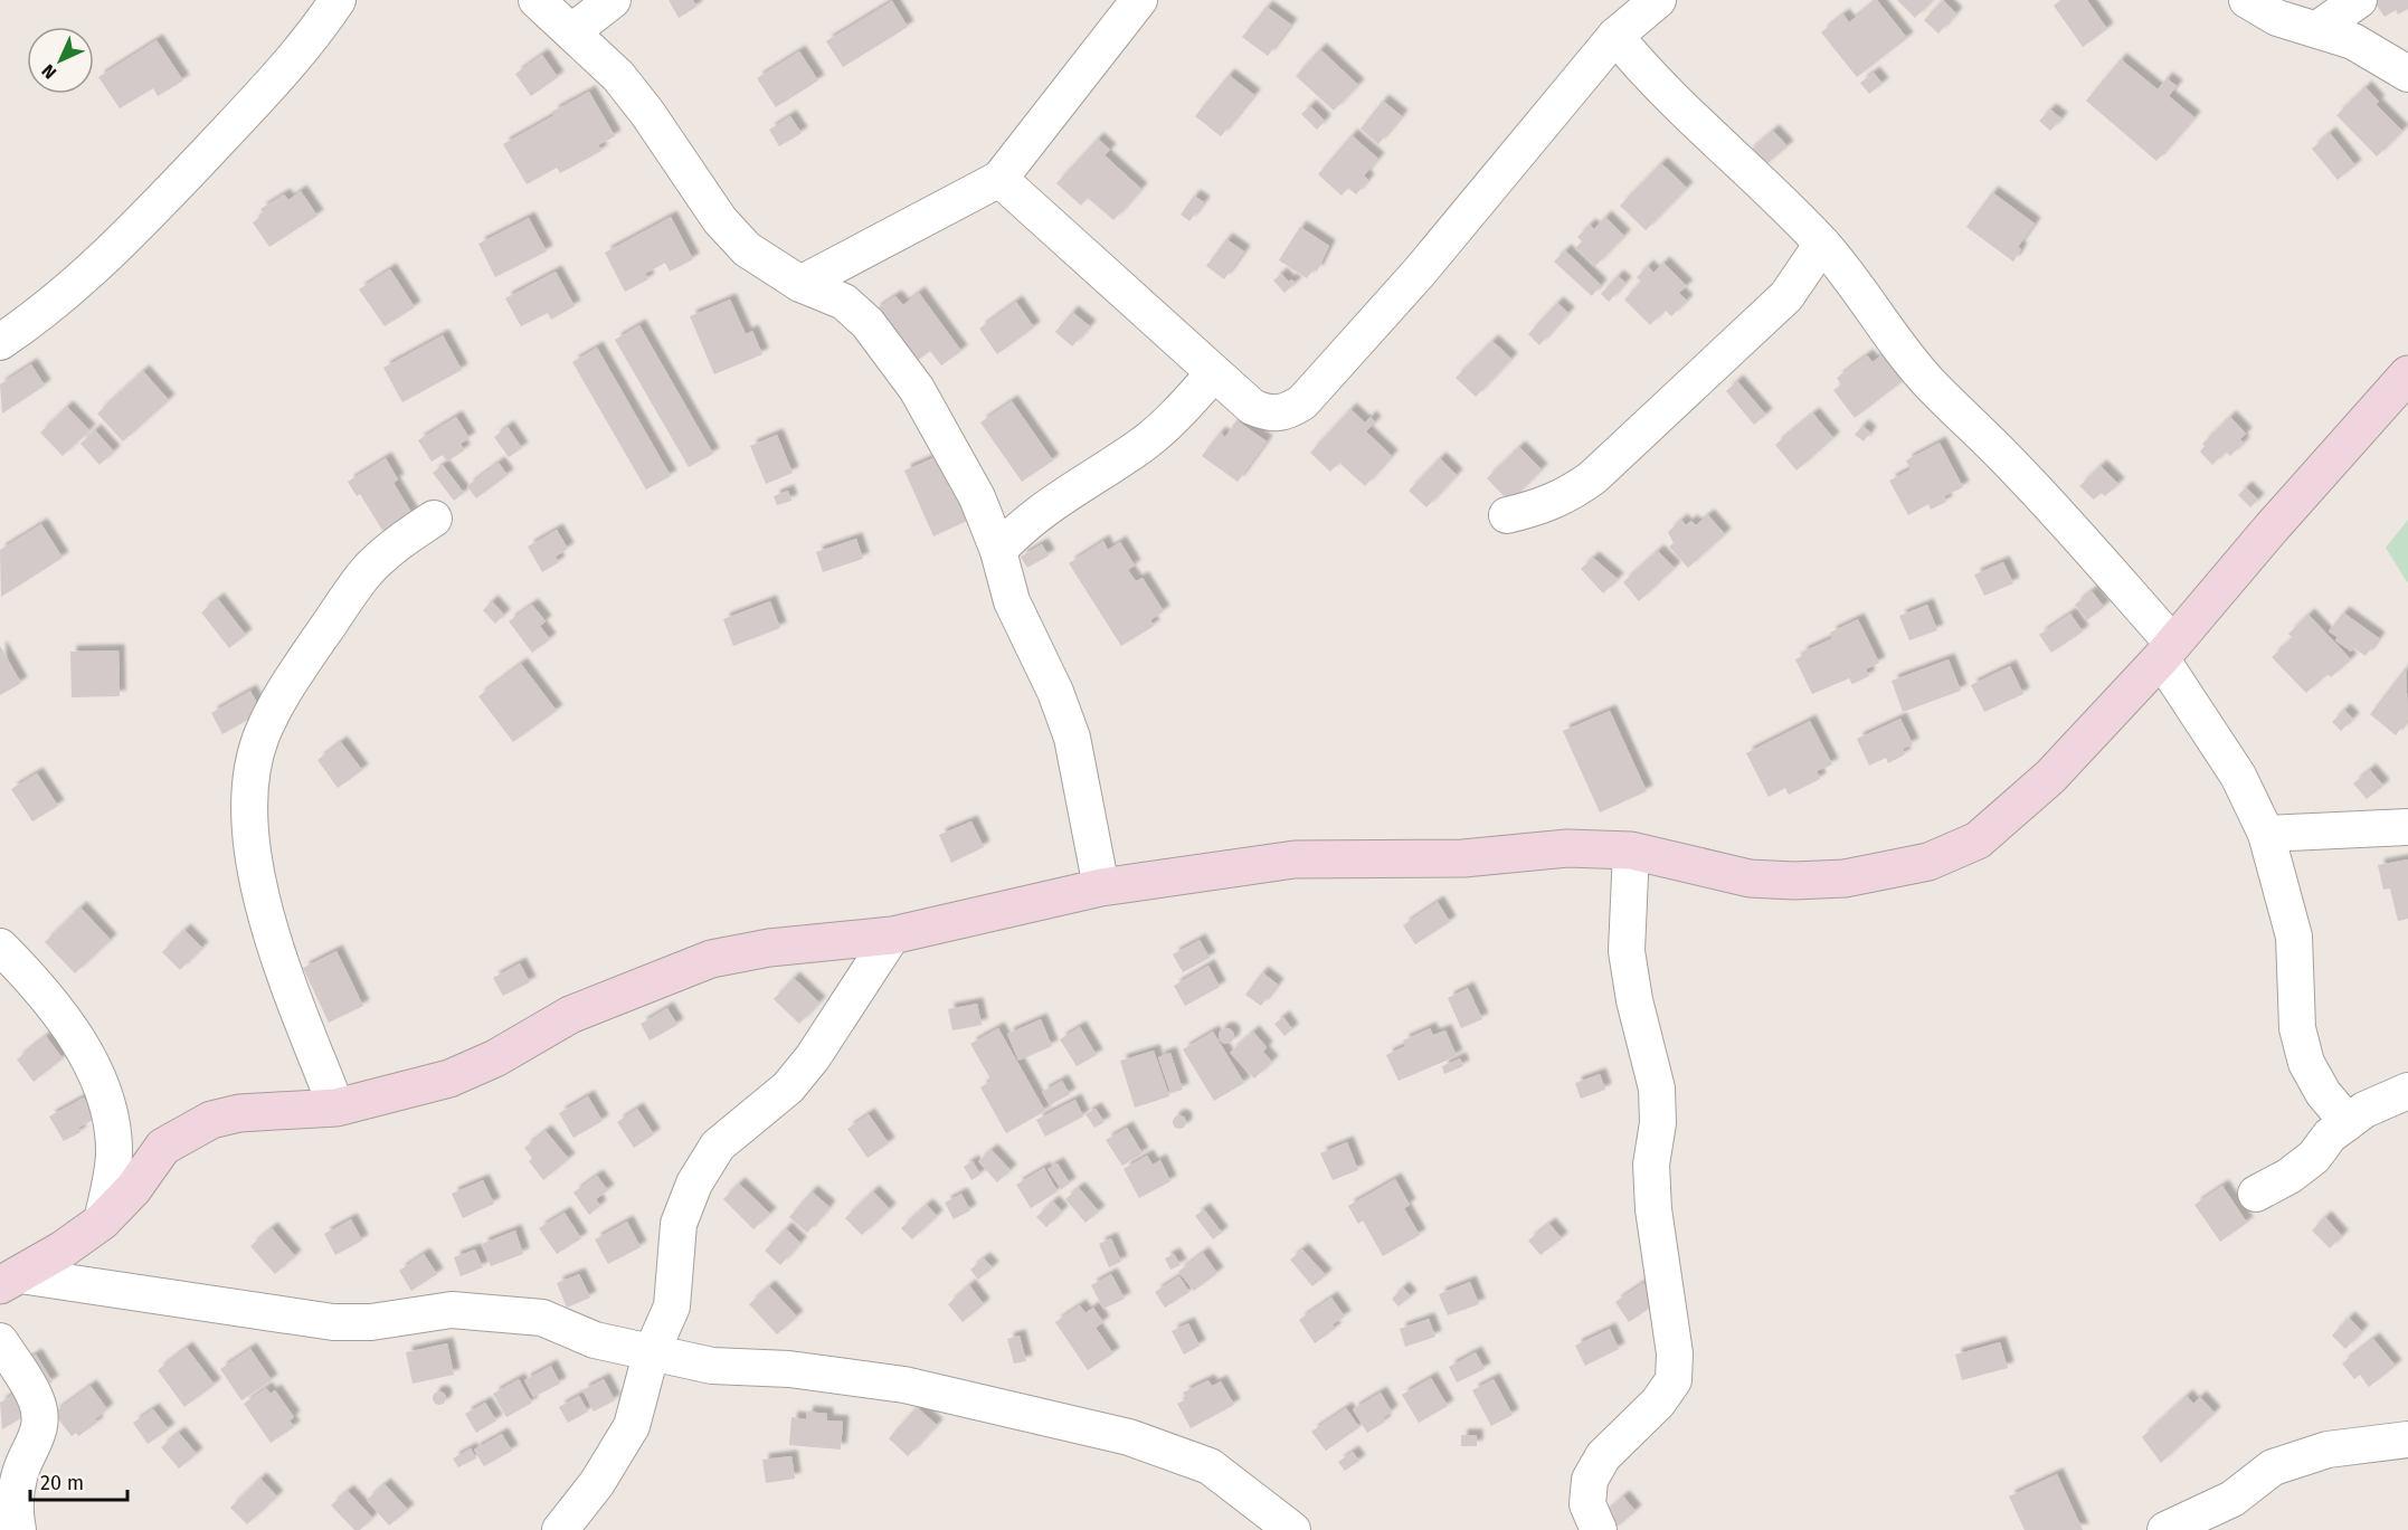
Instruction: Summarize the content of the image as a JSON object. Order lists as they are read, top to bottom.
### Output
{
  "scale_bar": "20 m",
  "north": "bottom left"
}
